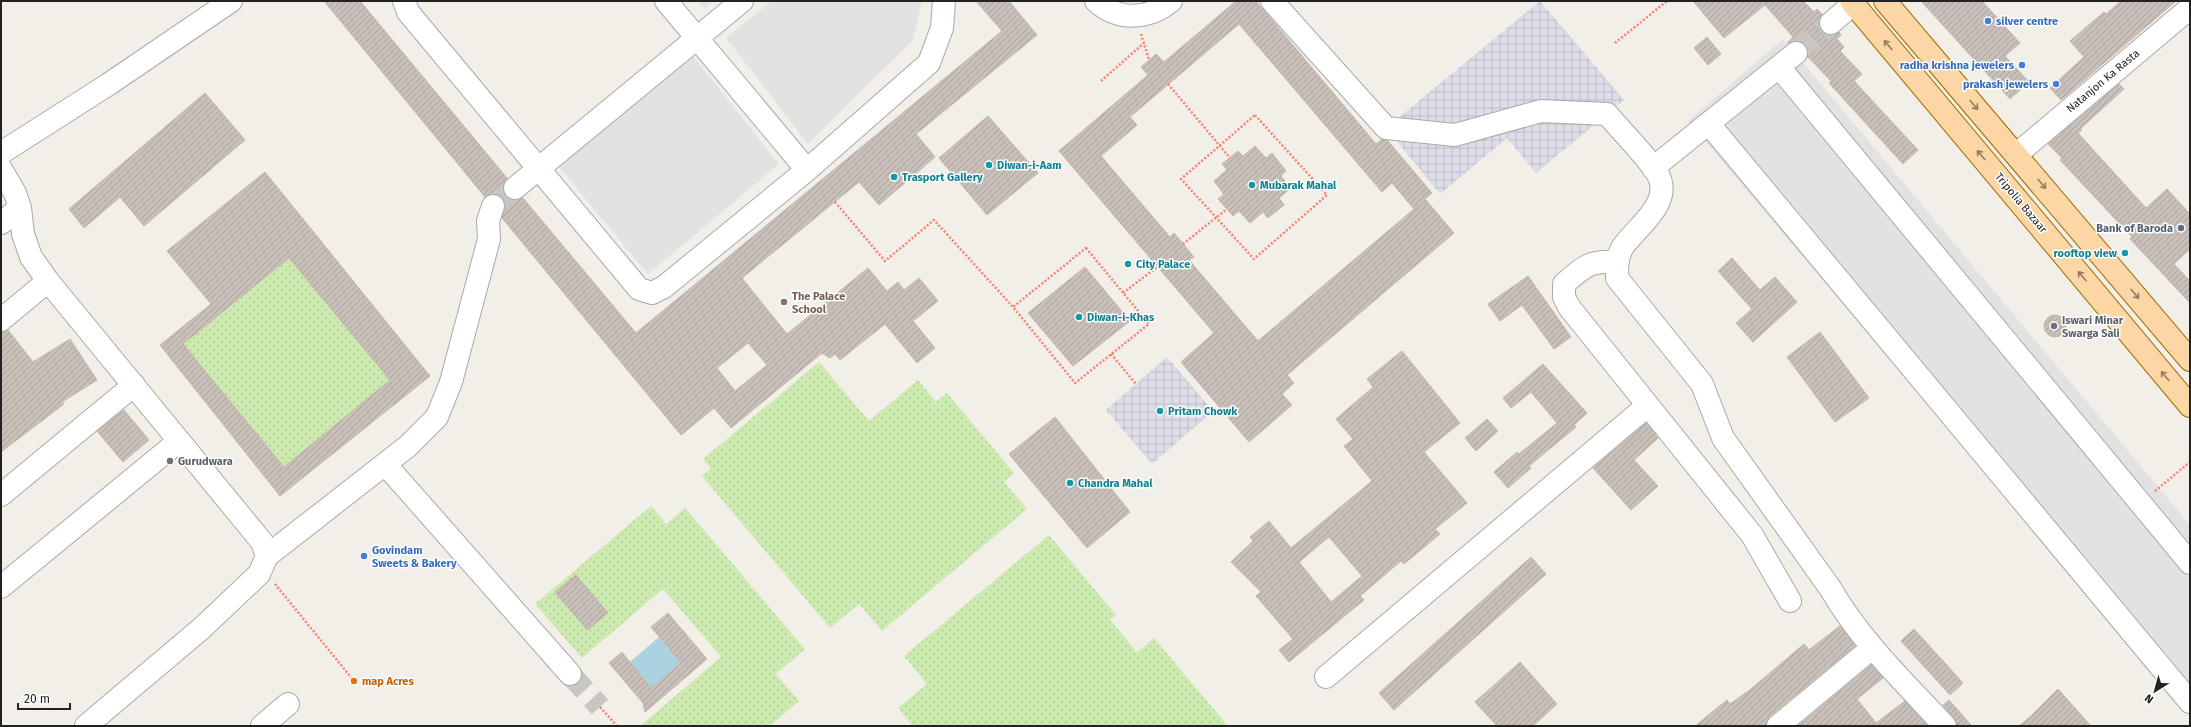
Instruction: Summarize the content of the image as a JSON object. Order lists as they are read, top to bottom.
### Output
{
  "streets": {
    "main road": ["Tripolia Bazaar"],
    "street": ["Natanjon Ka Rasta"]
  },
  "places": [
    "silver centre",
    "radha krishna jewelers",
    "prakash jewelers",
    "Diwan-i-Aam",
    "Trasport Gallery",
    "Mubarak Mahal",
    "Bank of Baroda",
    "rooftop view",
    "City Palace",
    "The Palace School",
    "Diwan-i-Khas",
    "Iswari Minar Swarga Sali",
    "Pritam Chowk",
    "Gurudwara",
    "Chandra Mahal",
    "Govindam Sweets & Bakery",
    "map Acres"
  ],
  "scale_bar": "20 m",
  "north": "bottom left"
}
